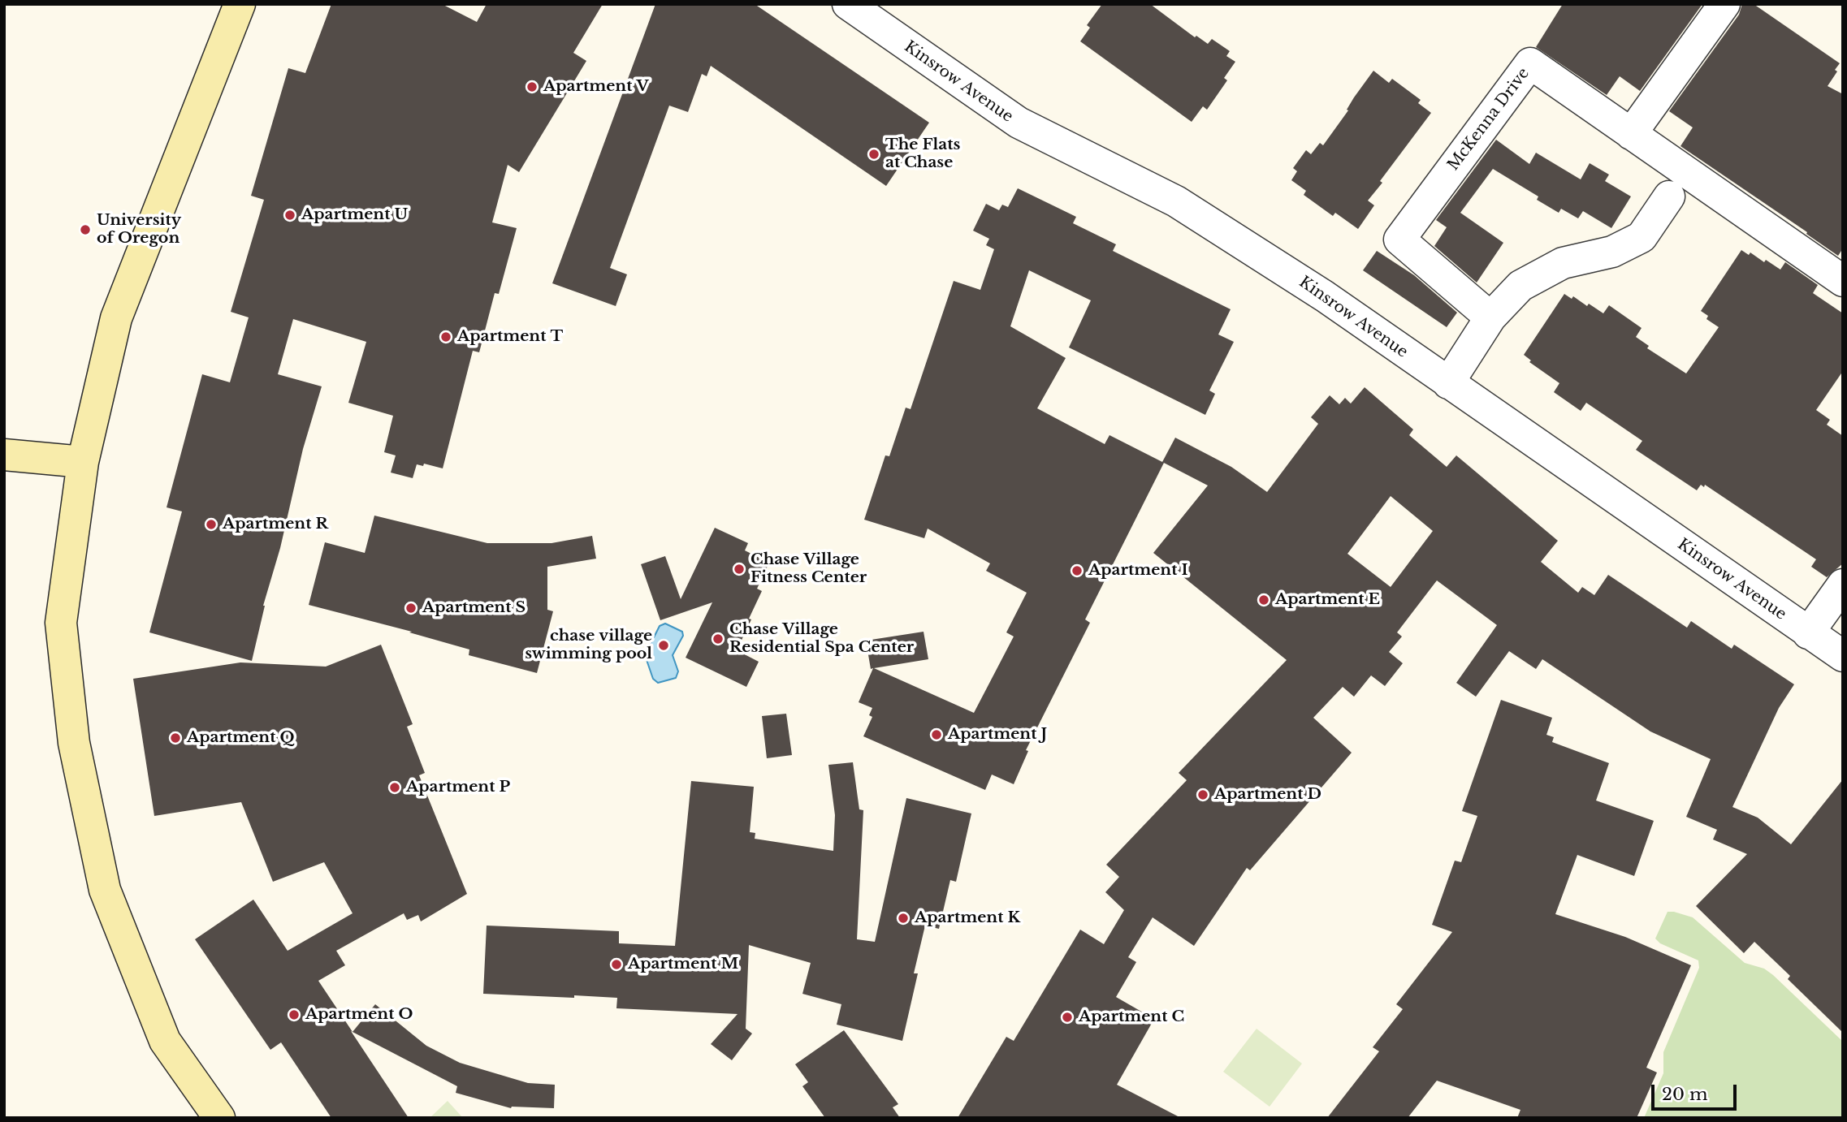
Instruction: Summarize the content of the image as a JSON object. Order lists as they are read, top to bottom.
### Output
{
  "streets": {
    "street": ["Kinsrow Avenue", "McKenna Drive"]
  },
  "places": [
    "Apartment V",
    "The Flats at Chase",
    "Apartment U",
    "University of Oregon",
    "Apartment T",
    "Apartment R",
    "Chase Village Fitness Center",
    "Apartment I",
    "Apartment E",
    "Apartment S",
    "Chase Village Residential Spa Center",
    "chase village swimming pool",
    "Apartment J",
    "Apartment Q",
    "Apartment P",
    "Apartment D",
    "Apartment K",
    "Apartment M",
    "Apartment O",
    "Apartment C"
  ],
  "scale_bar": "20 m"
}
